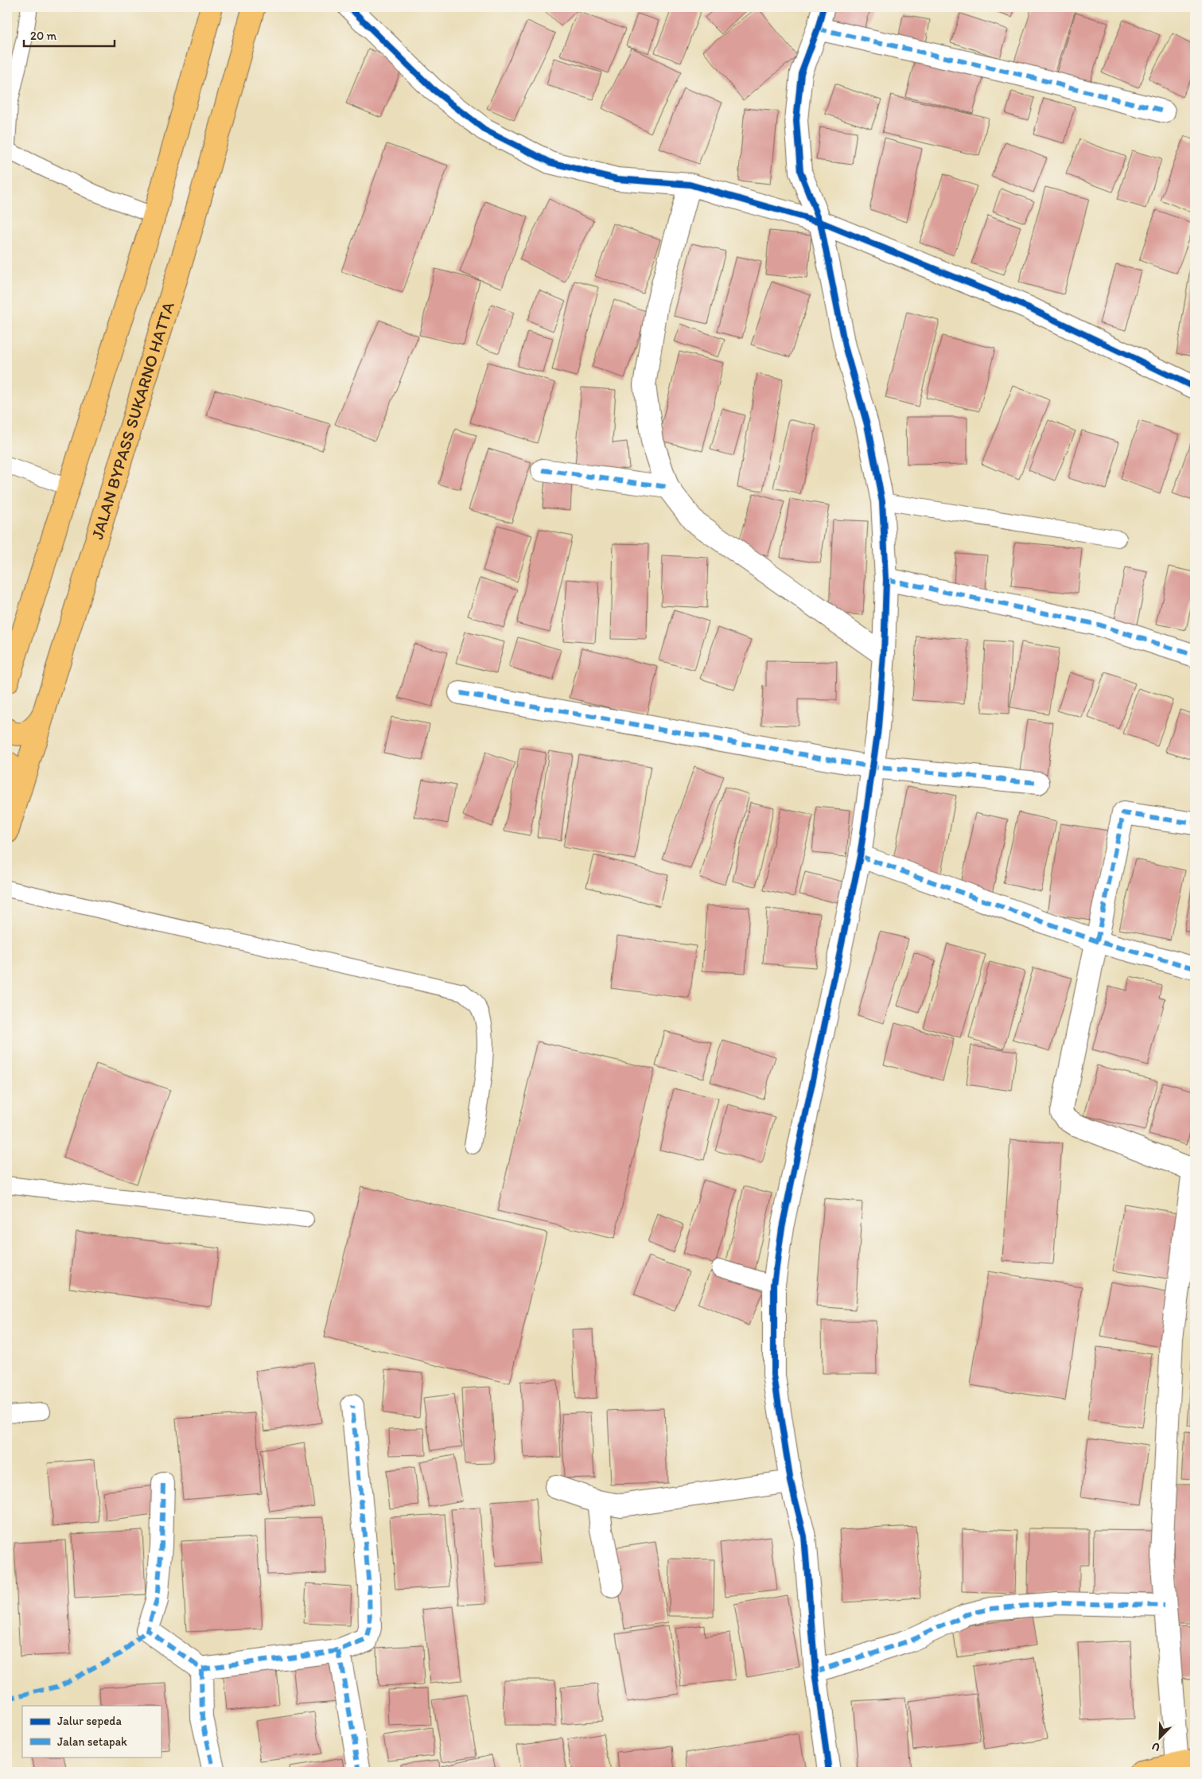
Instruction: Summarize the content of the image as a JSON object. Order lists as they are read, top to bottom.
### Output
{
  "streets": {
    "main road": ["JALAN BYPASS SUKARNO HATTA"]
  },
  "legend": ["Jalur sepeda", "Jalan setapak"],
  "scale_bar": "20 m",
  "north": "bottom left"
}
